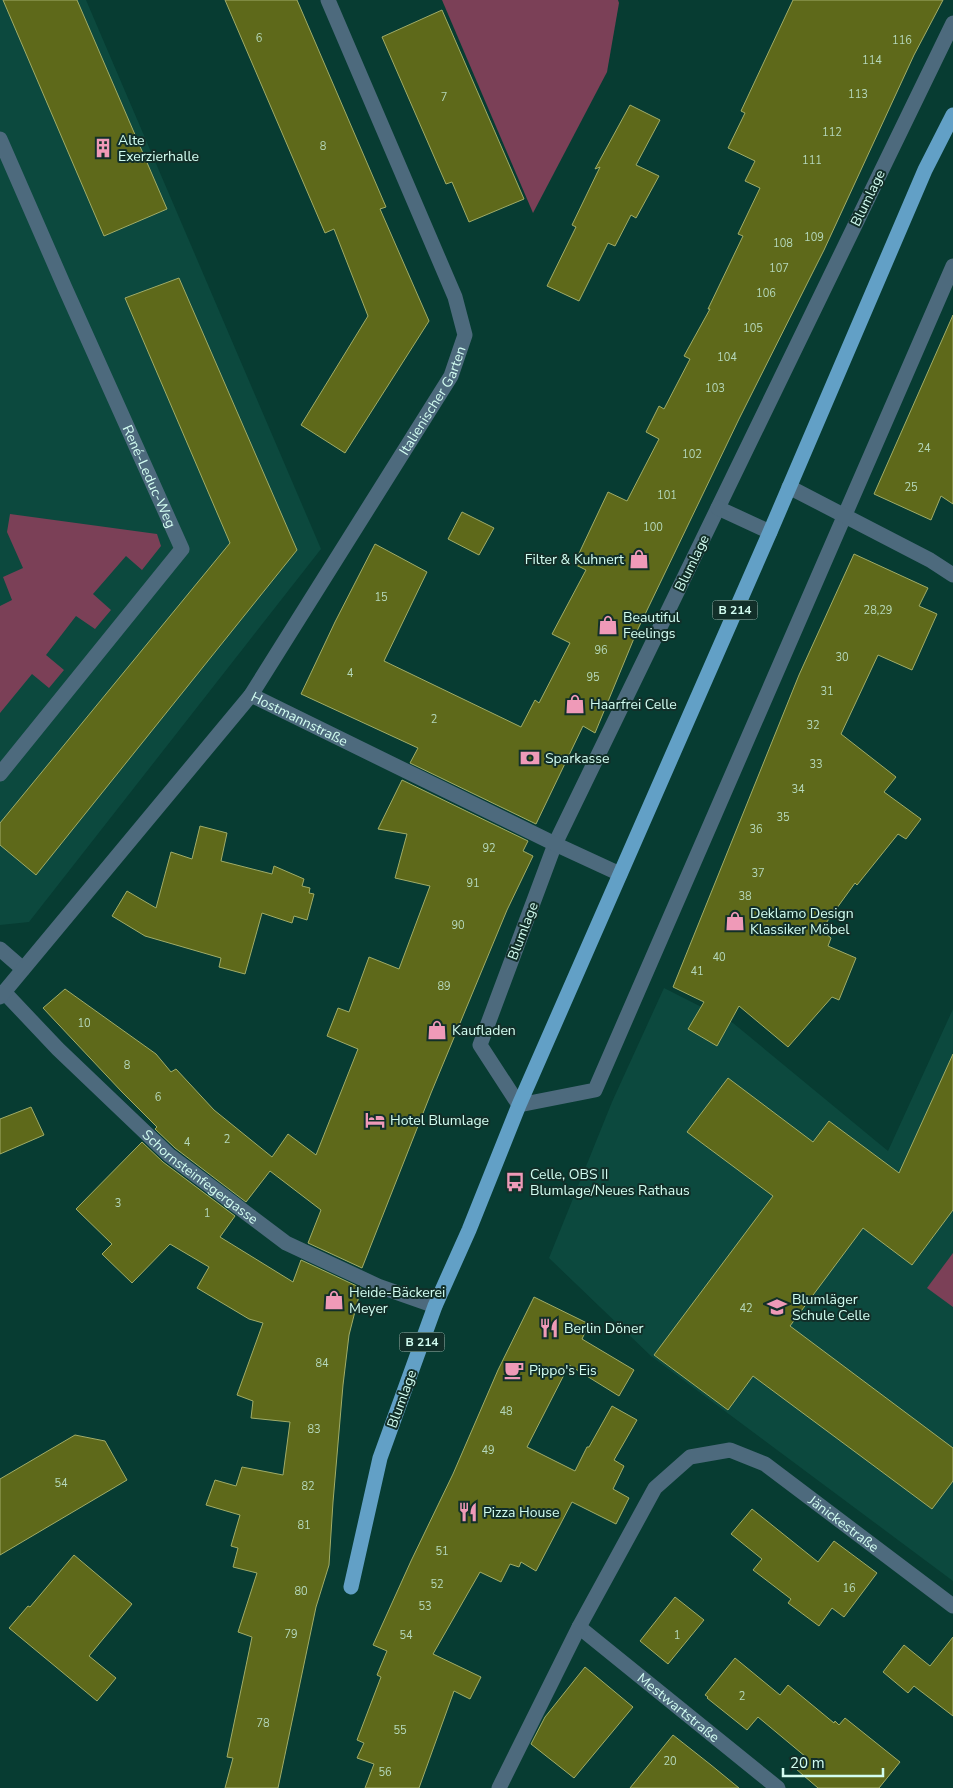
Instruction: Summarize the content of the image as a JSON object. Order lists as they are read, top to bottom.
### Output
{
  "streets": {
    "main road": ["Blumlage", "B 214"],
    "street": [
      "Italienischer Garten",
      "René-Leduc-Weg",
      "Hostmannstraße",
      "Schornsteinfegergasse",
      "Jänickestraße",
      "Mestwartstraße"
    ]
  },
  "crossings": [
    ["Blumlage", "Hostmannstraße"],
    ["Blumlage", "Schornsteinfegergasse"],
    ["Italienischer Garten", "Hostmannstraße"],
    ["Hostmannstraße", "Schornsteinfegergasse"],
    ["Jänickestraße", "Mestwartstraße"]
  ],
  "places": {
    "building": ["Alte Exerzierhalle"],
    "shop": [
      "Filter & Kuhnert",
      "Beautiful Feelings",
      "Haarfrei Celle",
      "Deklamo Design Klassiker Möbel",
      "Kaufladen",
      "Heide-Bäckerei Meyer"
    ],
    "bank": ["Sparkasse"],
    "hotel": ["Hotel Blumlage"],
    "bus stop": ["Celle, OBS II Blumlage/Neues Rathaus"],
    "school or university": ["Blumläger Schule Celle"],
    "restaurant": ["Berlin Döner", "Pizza House"],
    "cafe": ["Pippo's Eis"]
  },
  "house_numbers": [
    "6",
    "116",
    "114",
    "113",
    "7",
    "112",
    "8",
    "111",
    "109",
    "108",
    "107",
    "106",
    "105",
    "104",
    "103",
    "24",
    "102",
    "25",
    "101",
    "100",
    "15",
    "28,29",
    "96",
    "30",
    "4",
    "95",
    "31",
    "2",
    "32",
    "33",
    "34",
    "35",
    "36",
    "92",
    "37",
    "91",
    "38",
    "90",
    "40",
    "41",
    "89",
    "10",
    "8",
    "6",
    "2",
    "4",
    "3",
    "1",
    "42",
    "84",
    "48",
    "83",
    "49",
    "54",
    "82",
    "81",
    "51",
    "52",
    "16",
    "80",
    "53",
    "79",
    "54",
    "1",
    "2",
    "78",
    "55",
    "20",
    "56"
  ],
  "scale_bar": "20 m"
}
